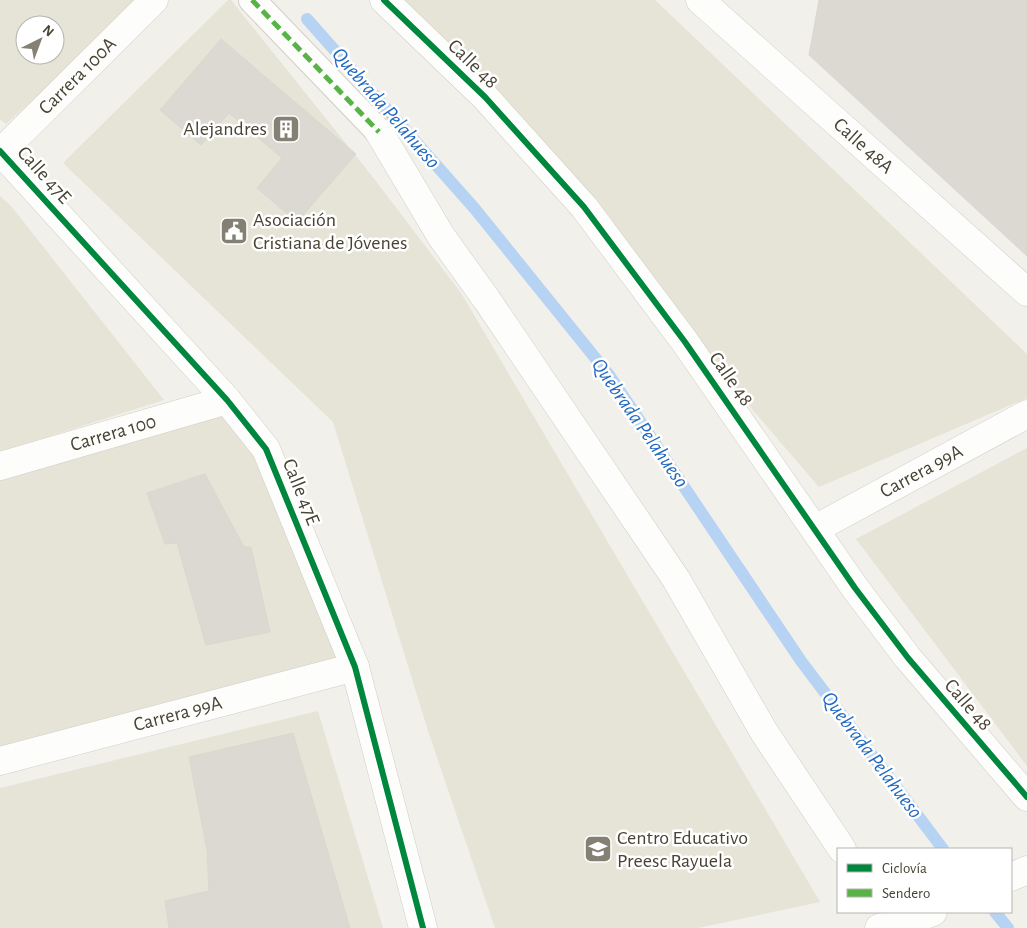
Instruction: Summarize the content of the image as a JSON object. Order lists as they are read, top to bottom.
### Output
{
  "streets": {
    "street": [
      "Calle 48",
      "Carrera 100A",
      "Calle 48A",
      "Calle 47E",
      "Carrera 100",
      "Carrera 99A"
    ]
  },
  "crossings": [
    ["Calle 48", "Carrera 99A"],
    ["Carrera 100A", "Calle 47E"],
    ["Calle 47E", "Carrera 100"],
    ["Calle 47E", "Carrera 99A"]
  ],
  "water": ["Quebrada Pelahueso"],
  "places": {
    "building": ["Alejandres"],
    "public building": ["Asociación Cristiana de Jóvenes"],
    "school or university": ["Centro Educativo Preesc Rayuela"]
  },
  "legend": ["Ciclovía", "Sendero"],
  "north": "top right"
}
